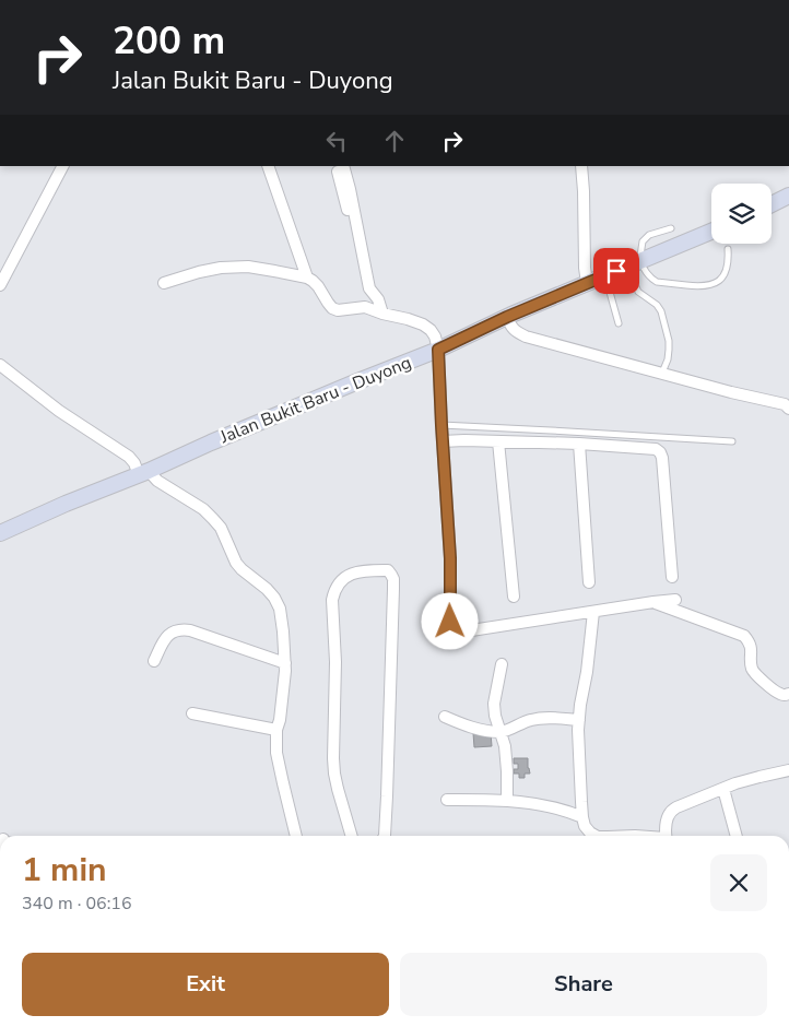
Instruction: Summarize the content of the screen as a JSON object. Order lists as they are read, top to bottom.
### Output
{
  "streets": {
    "main road": ["Jalan Bukit Baru - Duyong"]
  },
  "page": {
    "turn": ["200 m", "Jalan Bukit Baru - Duyong"],
    "heading": ["1 min", "340 m · 06:16"],
    "buttons": ["Exit", "Share"]
  }
}
